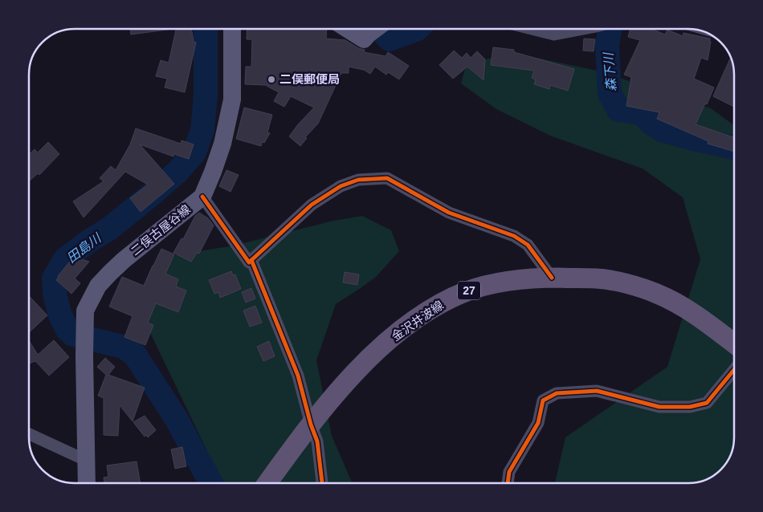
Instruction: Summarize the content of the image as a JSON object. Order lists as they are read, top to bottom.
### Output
{
  "streets": {
    "main road": ["二俣古屋谷線", "27", "金沢井波線"]
  },
  "water": ["森下川", "田島川"],
  "places": ["二俣郵便局"]
}
